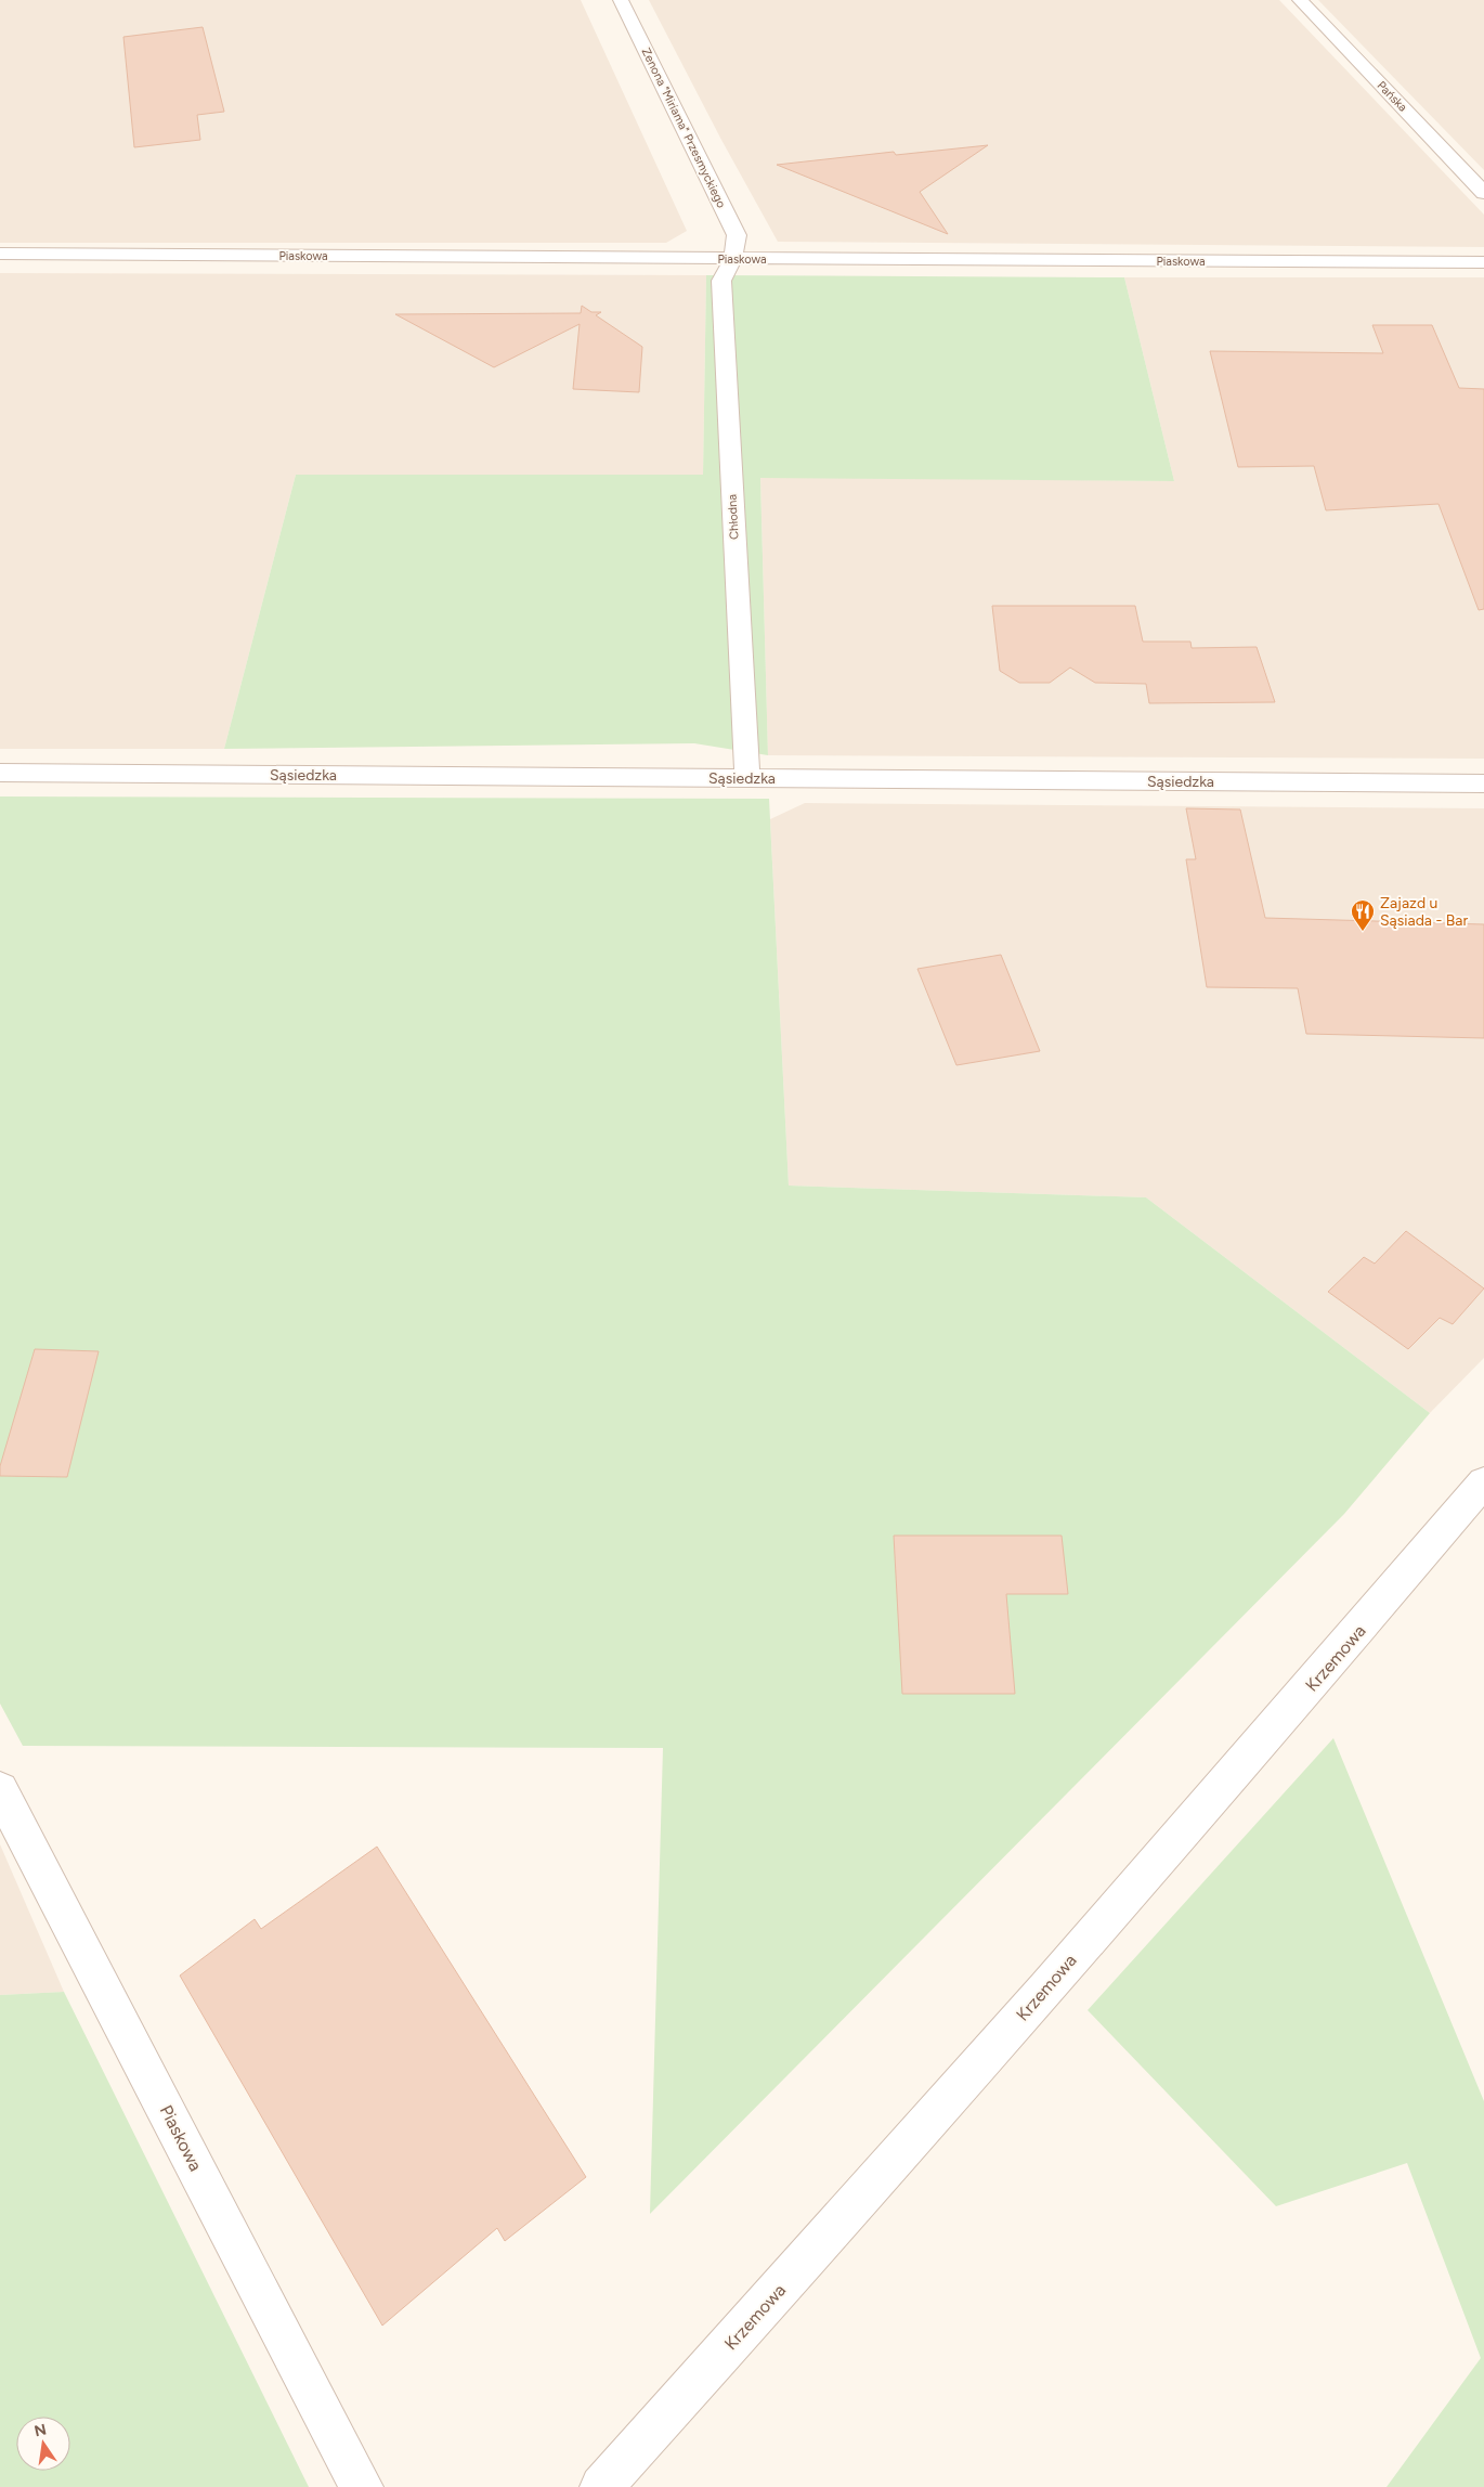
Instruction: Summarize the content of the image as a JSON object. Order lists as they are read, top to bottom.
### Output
{
  "streets": {
    "street": [
      "Pańska",
      "Zenona \"Miriama\" Przesmyckiego",
      "Piaskowa",
      "Chłodna",
      "Sąsiedzka",
      "Krzemowa"
    ]
  },
  "crossings": [
    ["Zenona \"Miriama\" Przesmyckiego", "Piaskowa"],
    ["Zenona \"Miriama\" Przesmyckiego", "Chłodna"],
    ["Piaskowa", "Chłodna"],
    ["Chłodna", "Sąsiedzka"]
  ],
  "places": {
    "restaurant": ["Zajazd u Sąsiada - Bar"]
  },
  "north": "top"
}
